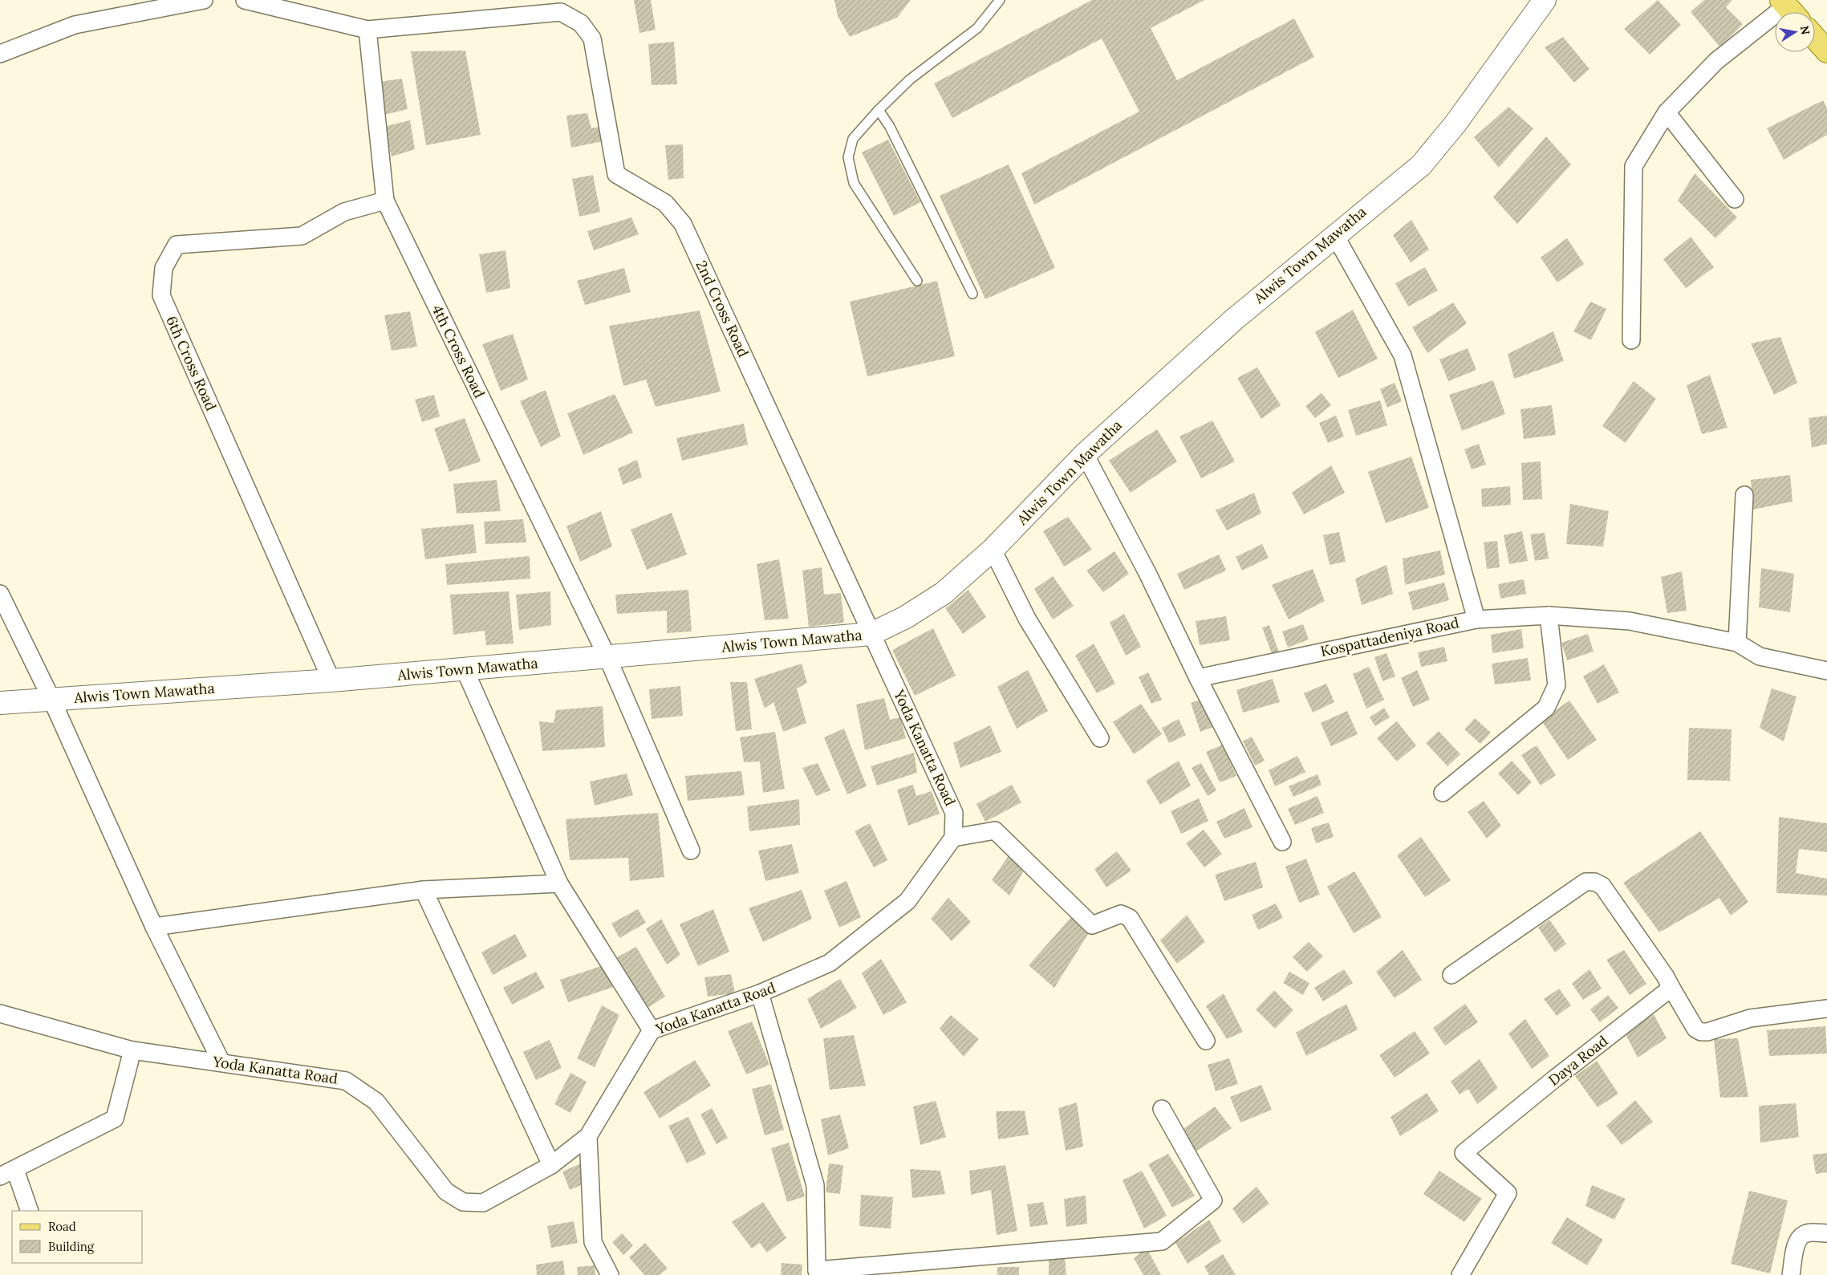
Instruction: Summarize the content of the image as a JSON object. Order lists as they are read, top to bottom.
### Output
{
  "streets": {
    "street": [
      "Alwis Town Mawatha",
      "2nd Cross Road",
      "4th Cross Road",
      "6th Cross Road",
      "Kospattadeniya Road",
      "Yoda Kanatta Road",
      "Daya Road"
    ]
  },
  "crossings": [
    ["Alwis Town Mawatha", "2nd Cross Road"],
    ["Alwis Town Mawatha", "4th Cross Road"],
    ["Alwis Town Mawatha", "6th Cross Road"],
    ["Alwis Town Mawatha", "Yoda Kanatta Road"],
    ["2nd Cross Road", "4th Cross Road"],
    ["2nd Cross Road", "Yoda Kanatta Road"],
    ["4th Cross Road", "6th Cross Road"]
  ],
  "legend": ["Road", "Building"],
  "north": "right"
}
